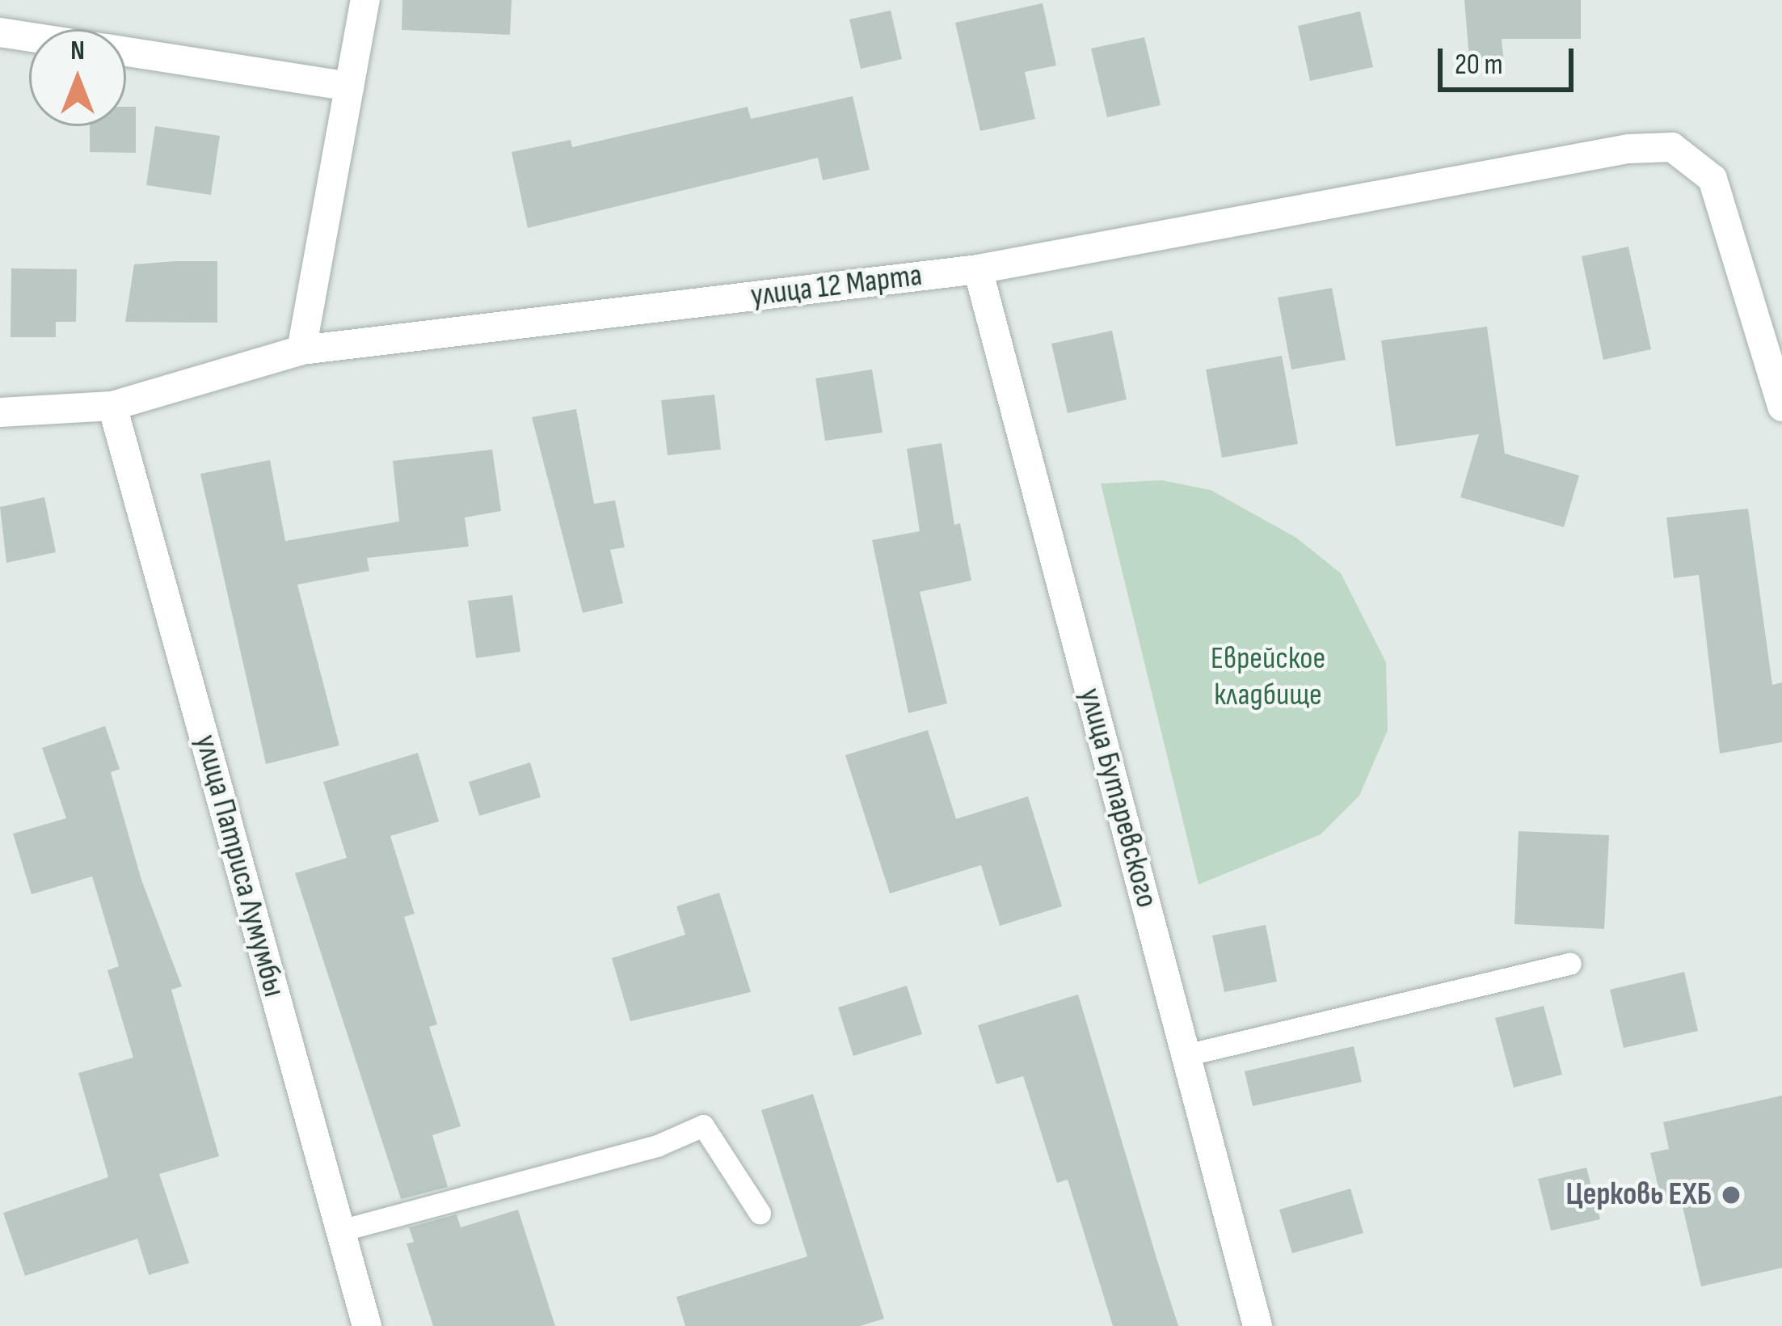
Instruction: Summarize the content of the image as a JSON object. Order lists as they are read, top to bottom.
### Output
{
  "streets": {
    "street": ["улица 12 Марта", "улица Бутаревского", "улица Патриса Лумумбы"]
  },
  "crossings": [
    ["улица 12 Марта", "улица Бутаревского"],
    ["улица 12 Марта", "улица Патриса Лумумбы"]
  ],
  "parks": ["Еврейское кладбище"],
  "places": ["Церковь ЕХБ"],
  "scale_bar": "20 m",
  "north": "top"
}
